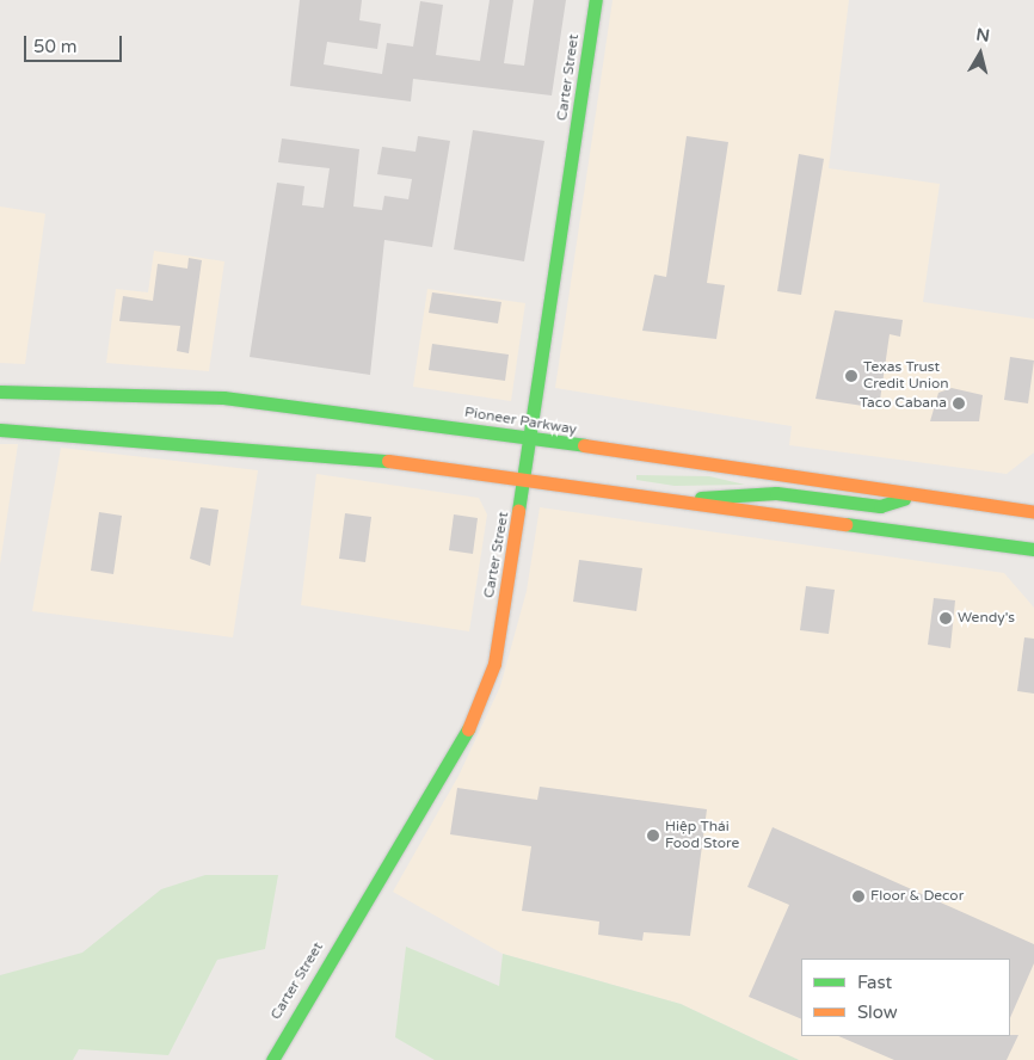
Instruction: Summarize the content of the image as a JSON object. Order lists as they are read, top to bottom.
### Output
{
  "streets": {
    "main road": ["Carter Street", "Pioneer Parkway"]
  },
  "crossings": [
    ["Carter Street", "Pioneer Parkway"]
  ],
  "places": [
    "Texas Trust Credit Union",
    "Taco Cabana",
    "Wendy's",
    "Hiệp Thái Food Store",
    "Floor & Decor"
  ],
  "legend": ["Fast", "Slow"],
  "scale_bar": "50 m",
  "north": "top"
}
